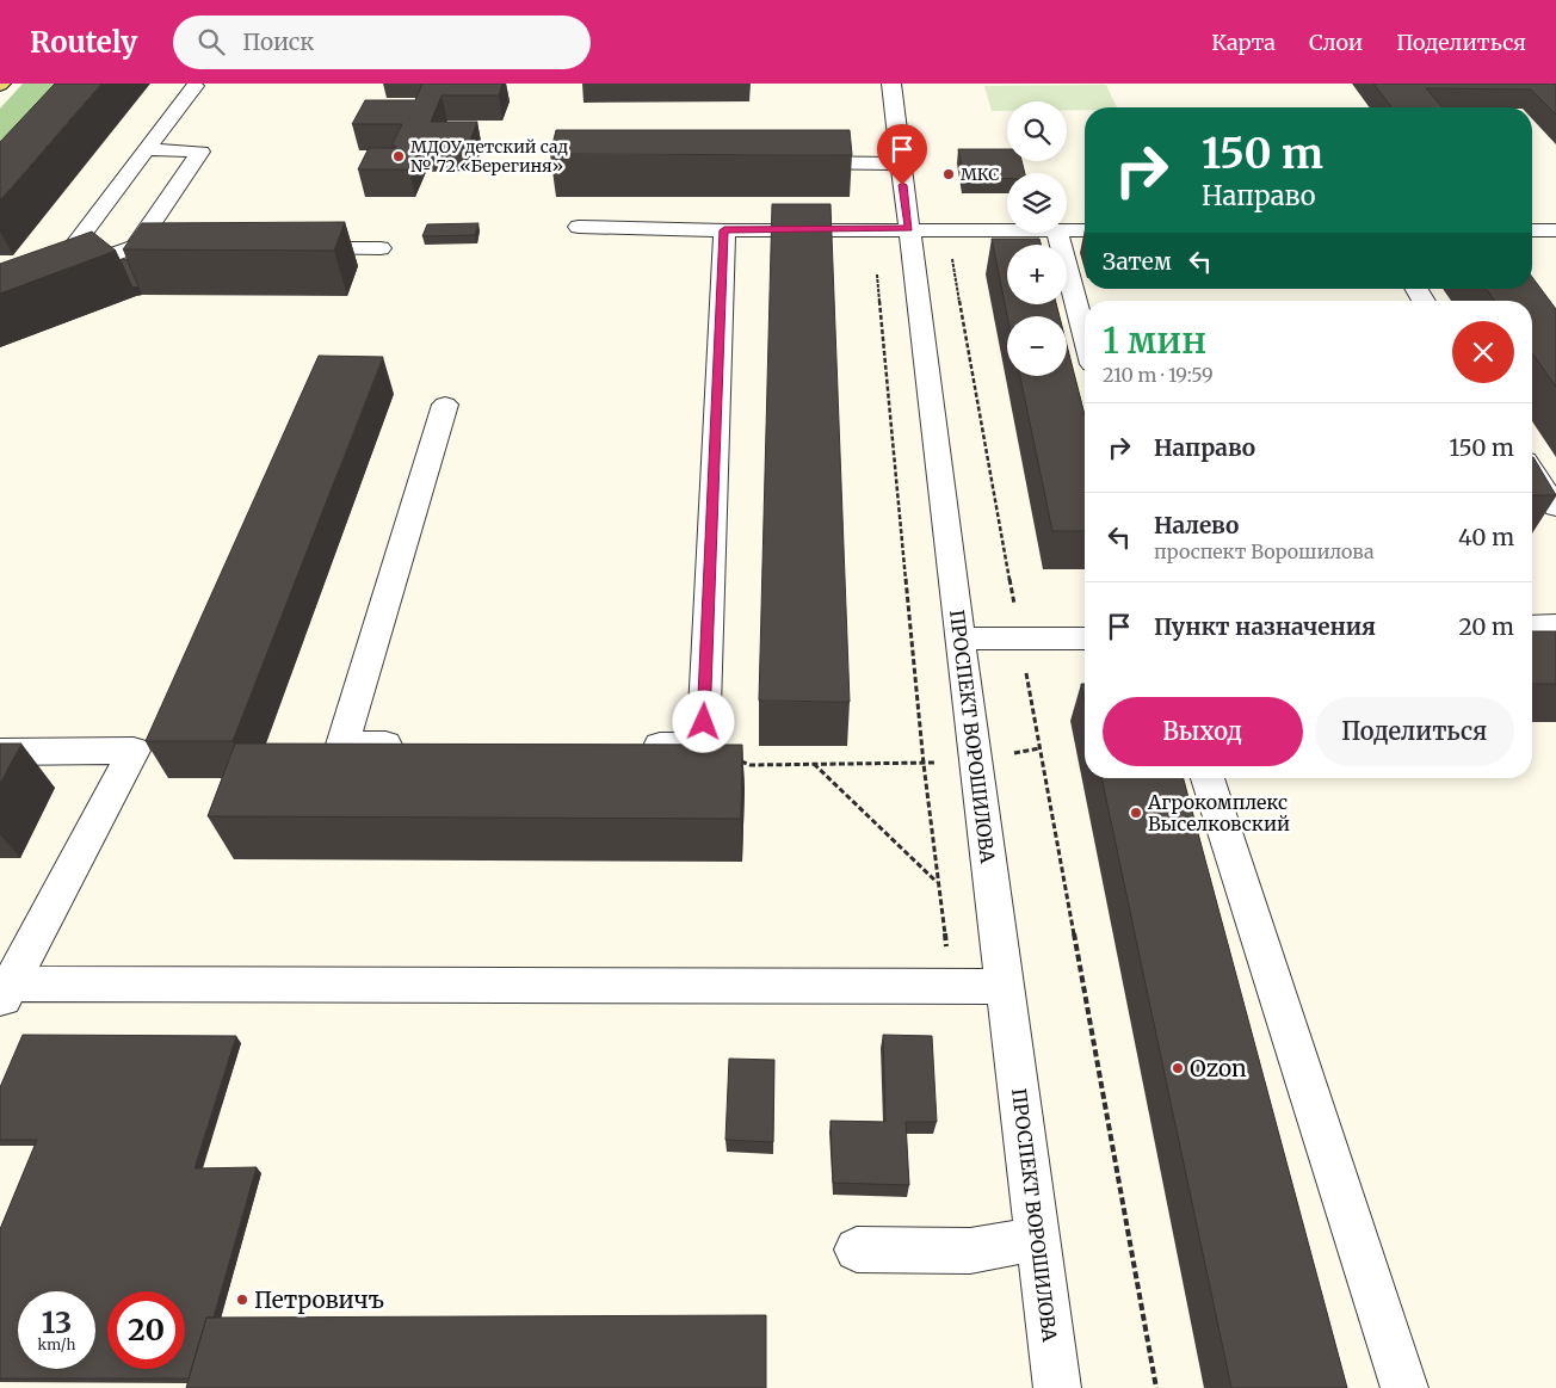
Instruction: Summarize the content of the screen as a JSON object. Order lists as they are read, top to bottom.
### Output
{
  "streets": {
    "street": ["ПРОСПЕКТ ВОРОШИЛОВА"]
  },
  "places": [
    "МДОУ детский сад № 72 «Берегиня»",
    "МКС",
    "Агрокомплекс Выселковский",
    "Ozon",
    "Петровичъ"
  ],
  "page": {
    "header": "Routely",
    "search": "Поиск",
    "nav": ["Карта", "Слои", "Поделиться"],
    "map_buttons": ["+", "−"],
    "turn": ["150 m", "Направо"],
    "then": "Затем",
    "heading": ["1 мин", "210 m · 19:59"],
    "list": [
      {
        "name": "Направо",
        "value": "150 m"
      },
      {
        "name": "Налево",
        "note": "проспект Ворошилова",
        "value": "40 m"
      },
      {
        "name": "Пункт назначения",
        "value": "20 m"
      }
    ],
    "buttons": ["Выход", "Поделиться"],
    "speed": "13 km/h",
    "limit": "20"
  }
}
